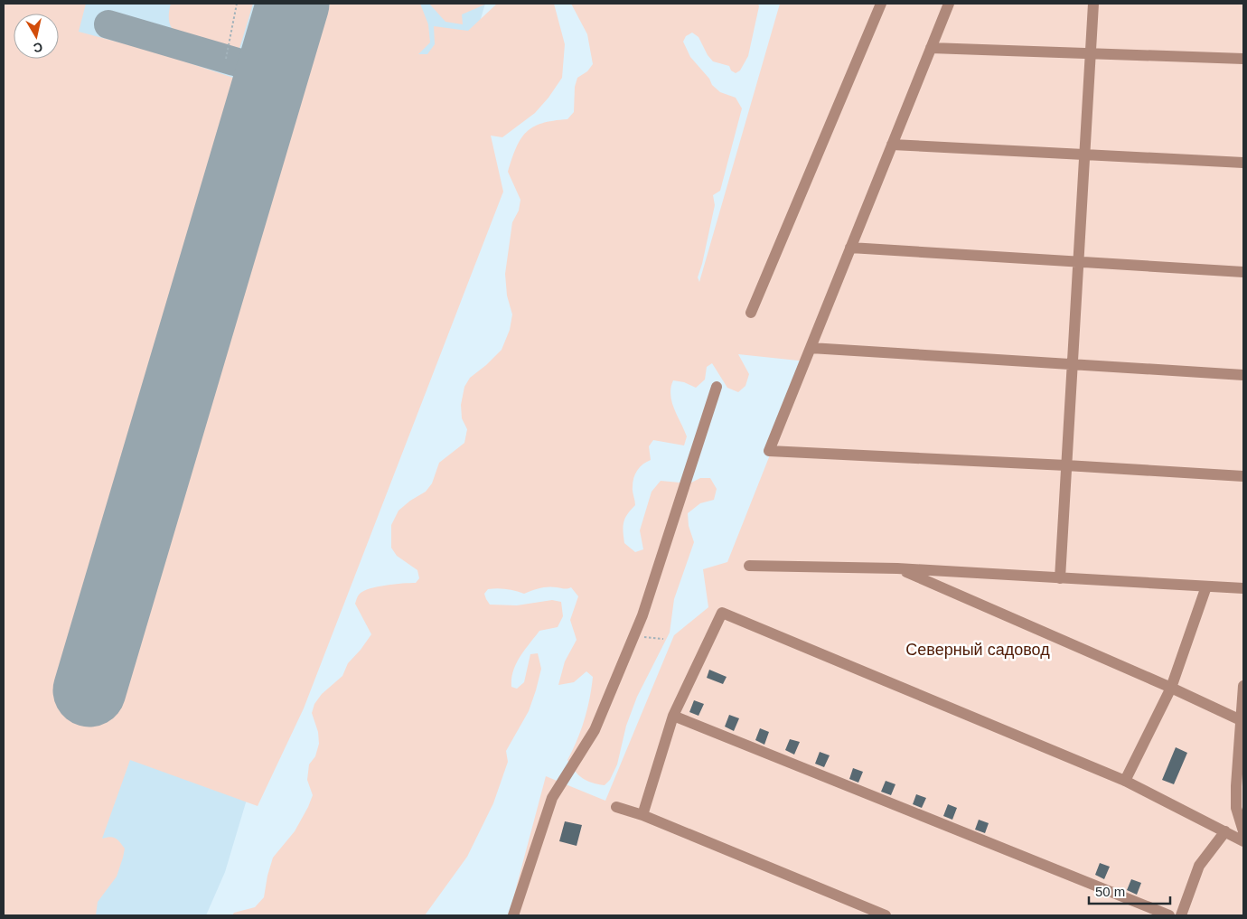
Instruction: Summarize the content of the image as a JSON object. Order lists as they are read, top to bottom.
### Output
{
  "parks": ["Северный садовод"],
  "scale_bar": "50 m",
  "north": "bottom"
}
